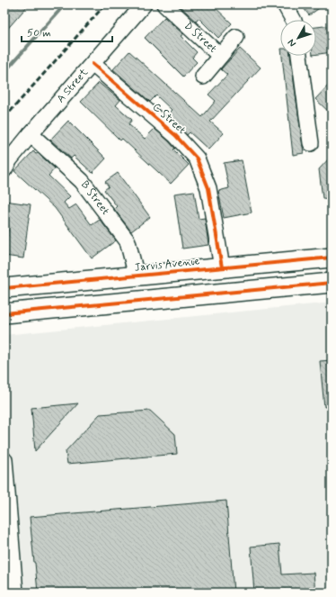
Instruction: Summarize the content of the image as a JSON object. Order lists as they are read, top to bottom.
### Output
{
  "streets": {
    "main road": ["Jarvis Avenue"],
    "street": [
      "D Street",
      "A Street",
      "C Street",
      "B Street"
    ]
  },
  "crossings": [
    ["A Street", "C Street"],
    ["A Street", "B Street"],
    ["C Street", "Jarvis Avenue"],
    ["B Street", "Jarvis Avenue"]
  ],
  "scale_bar": "50 m",
  "north": "bottom left"
}
